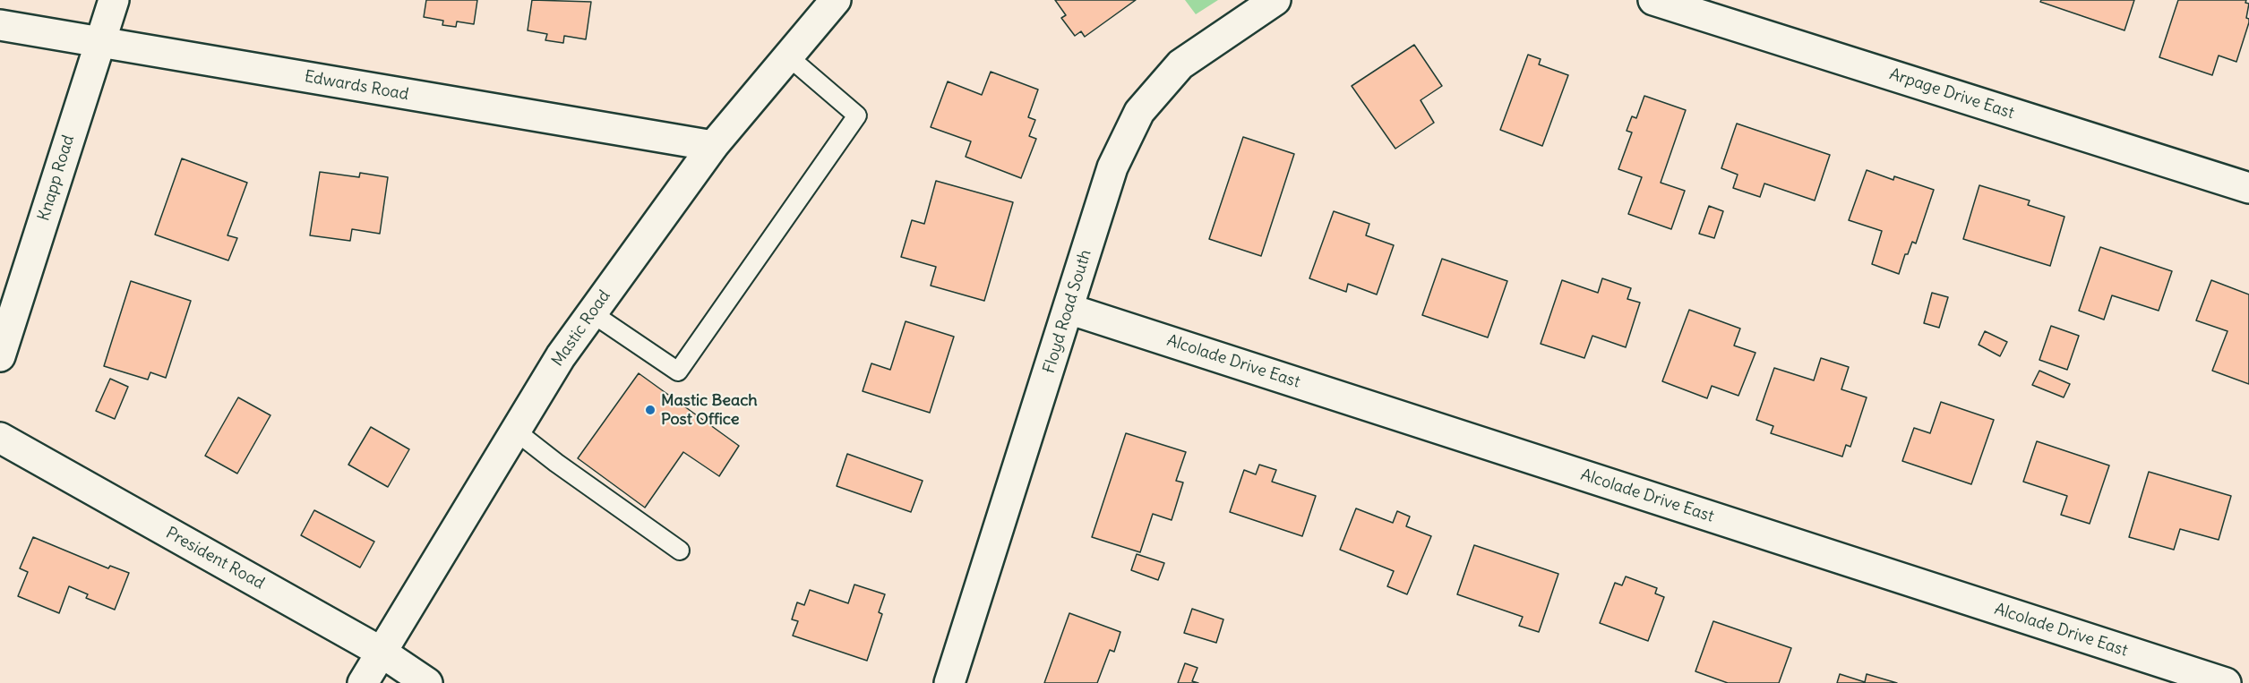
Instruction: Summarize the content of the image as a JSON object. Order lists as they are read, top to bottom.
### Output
{
  "streets": {
    "street": [
      "Edwards Road",
      "Arpage Drive East",
      "Knapp Road",
      "Floyd Road South",
      "Mastic Road",
      "Alcolade Drive East",
      "President Road"
    ]
  },
  "crossings": [
    ["Edwards Road", "Knapp Road"],
    ["Edwards Road", "Mastic Road"],
    ["Floyd Road South", "Alcolade Drive East"],
    ["Mastic Road", "President Road"]
  ],
  "places": ["Mastic Beach Post Office"]
}
